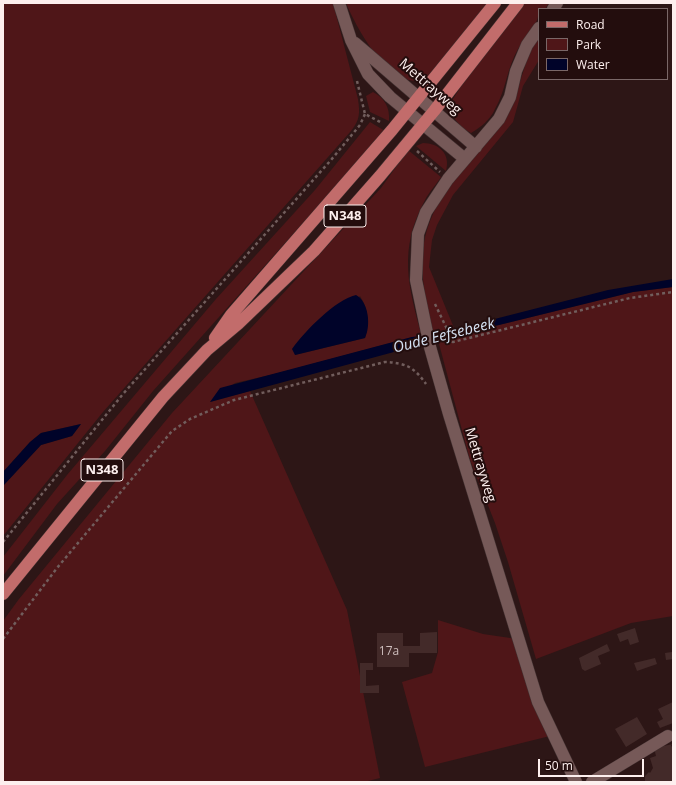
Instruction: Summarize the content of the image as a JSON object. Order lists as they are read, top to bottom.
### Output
{
  "streets": {
    "main road": ["N348"],
    "street": ["Mettrayweg"]
  },
  "crossings": [
    ["Mettrayweg", "N348"]
  ],
  "water": ["Oude Eefsebeek"],
  "house_numbers": ["17a"],
  "legend": ["Road", "Park", "Water"],
  "scale_bar": "50 m"
}
